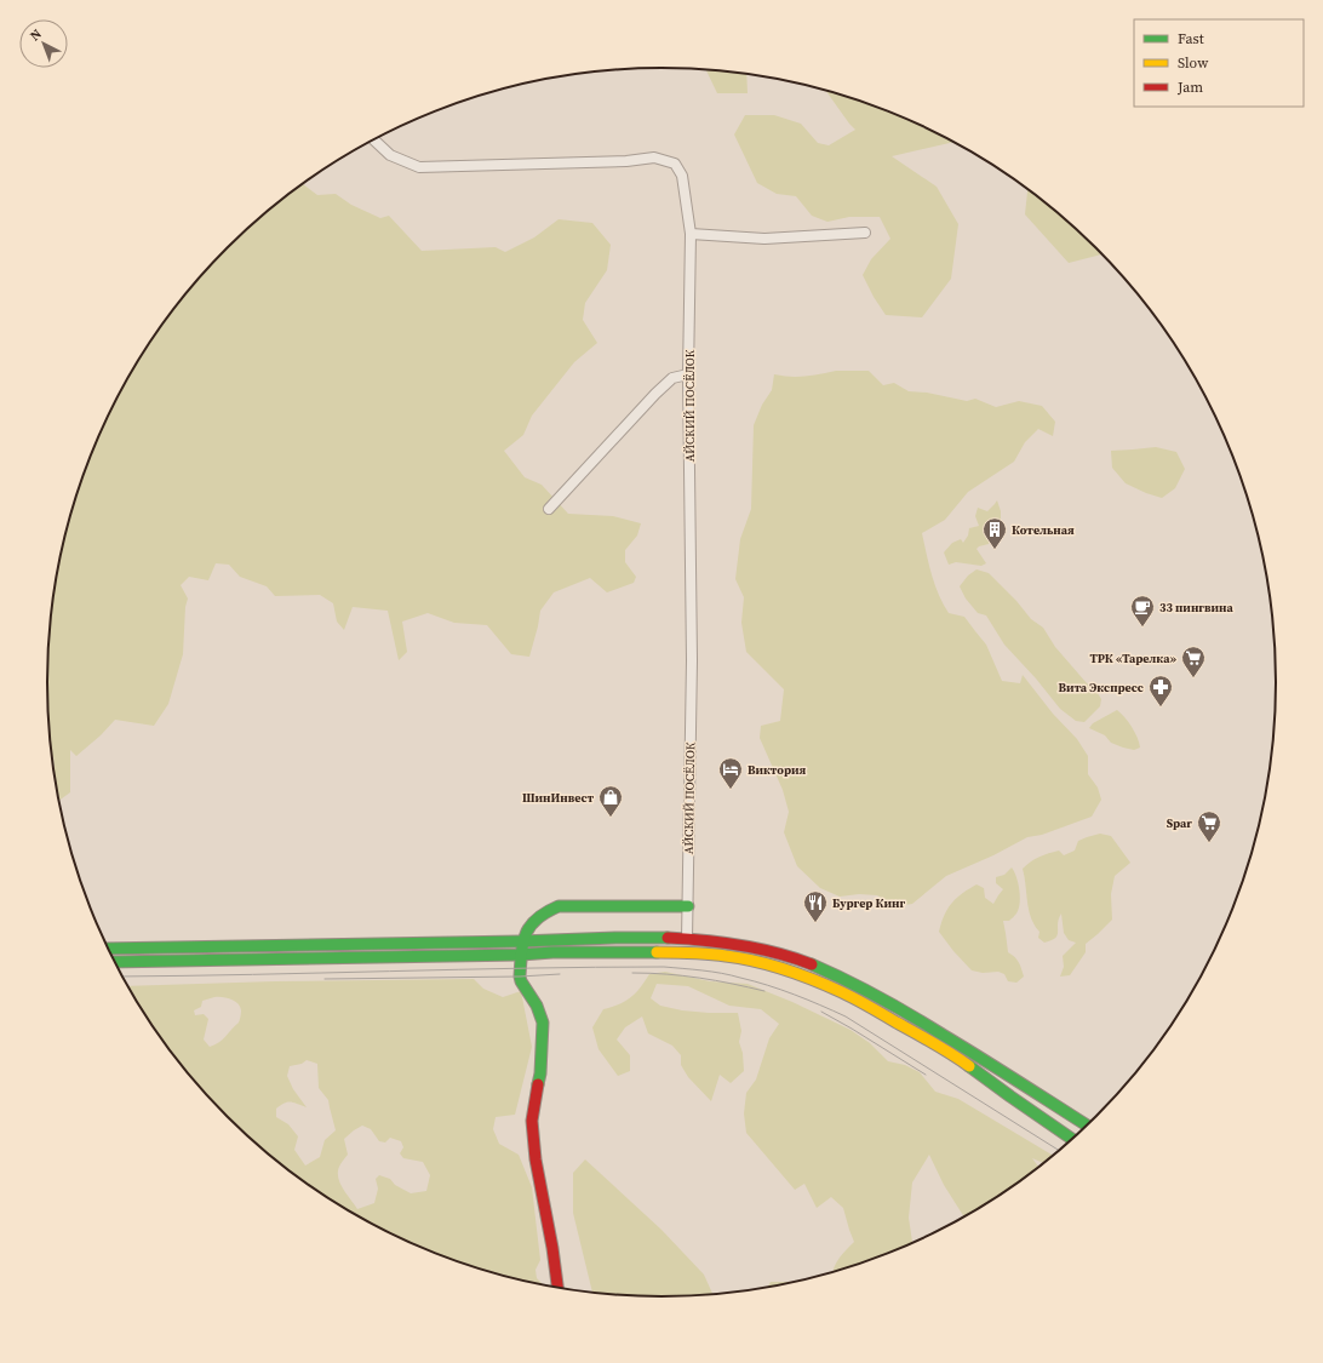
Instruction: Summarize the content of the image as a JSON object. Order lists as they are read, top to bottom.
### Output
{
  "streets": {
    "street": ["АЙСКИЙ ПОСЁЛОК"]
  },
  "places": {
    "building": ["Котельная"],
    "cafe": ["33 пингвина"],
    "supermarket": ["ТРК «Тарелка»", "Spar"],
    "pharmacy": ["Вита Экспресс"],
    "hotel": ["Виктория"],
    "shop": ["ШинИнвест"],
    "restaurant": ["Бургер Кинг"]
  },
  "legend": ["Fast", "Slow", "Jam"],
  "north": "top left"
}
